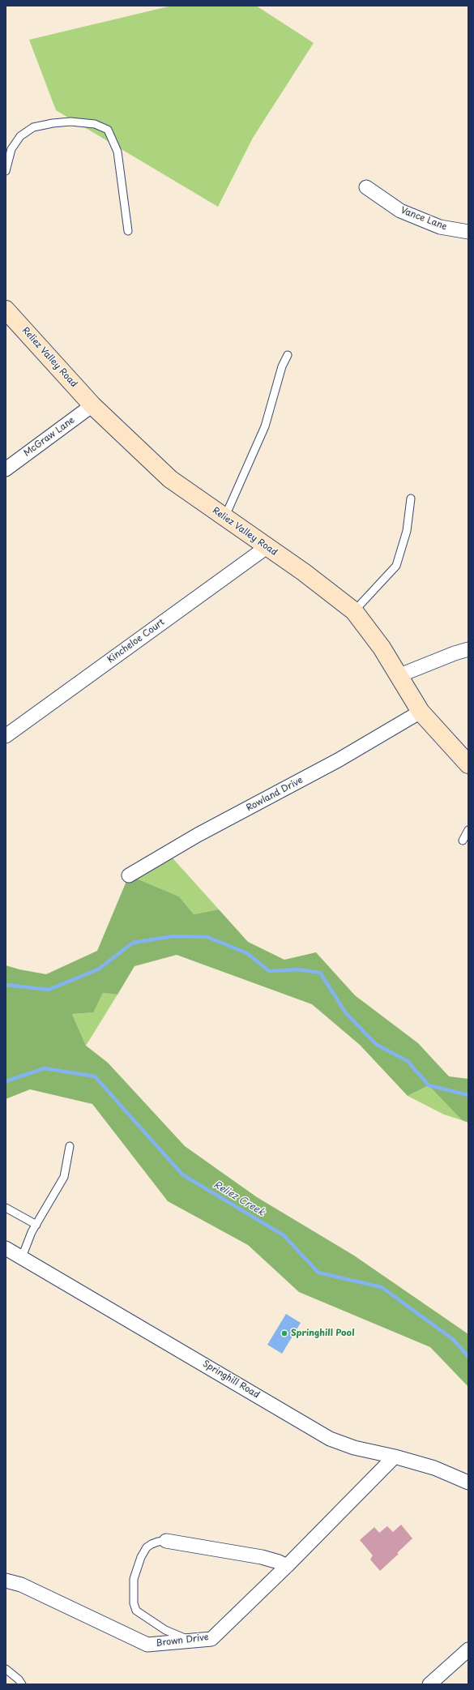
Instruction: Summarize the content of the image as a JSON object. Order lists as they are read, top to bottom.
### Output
{
  "streets": {
    "main road": ["Reliez Valley Road"],
    "street": [
      "Vance Lane",
      "McGraw Lane",
      "Kincheloe Court",
      "Rowland Drive",
      "Springhill Road",
      "Brown Drive"
    ]
  },
  "crossings": [
    ["Reliez Valley Road", "McGraw Lane"],
    ["Reliez Valley Road", "Kincheloe Court"],
    ["Reliez Valley Road", "Rowland Drive"],
    ["Springhill Road", "Brown Drive"]
  ],
  "water": ["Reliez Creek"],
  "places": ["Springhill Pool"]
}
